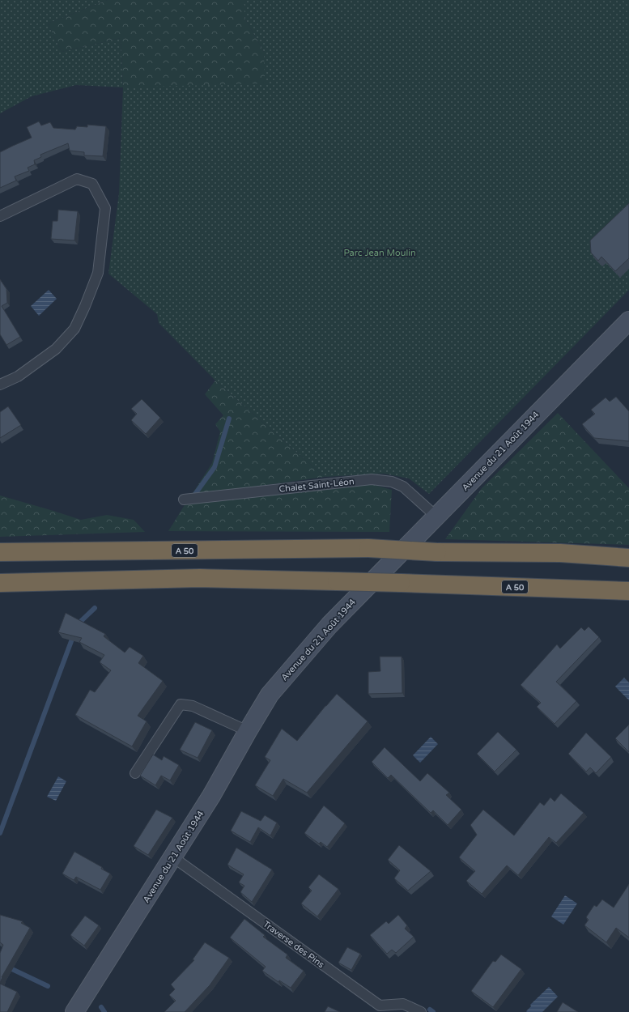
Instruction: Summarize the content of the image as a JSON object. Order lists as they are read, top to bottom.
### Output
{
  "streets": {
    "highway": ["A 50"],
    "main road": ["Avenue du 21 Août 1944"],
    "lane": ["Chalet Saint-Léon", "Traverse des Pins"]
  },
  "crossings": [
    ["Avenue du 21 Août 1944", "Chalet Saint-Léon"],
    ["Avenue du 21 Août 1944", "Traverse des Pins"]
  ],
  "parks": ["Parc Jean Moulin"]
}
